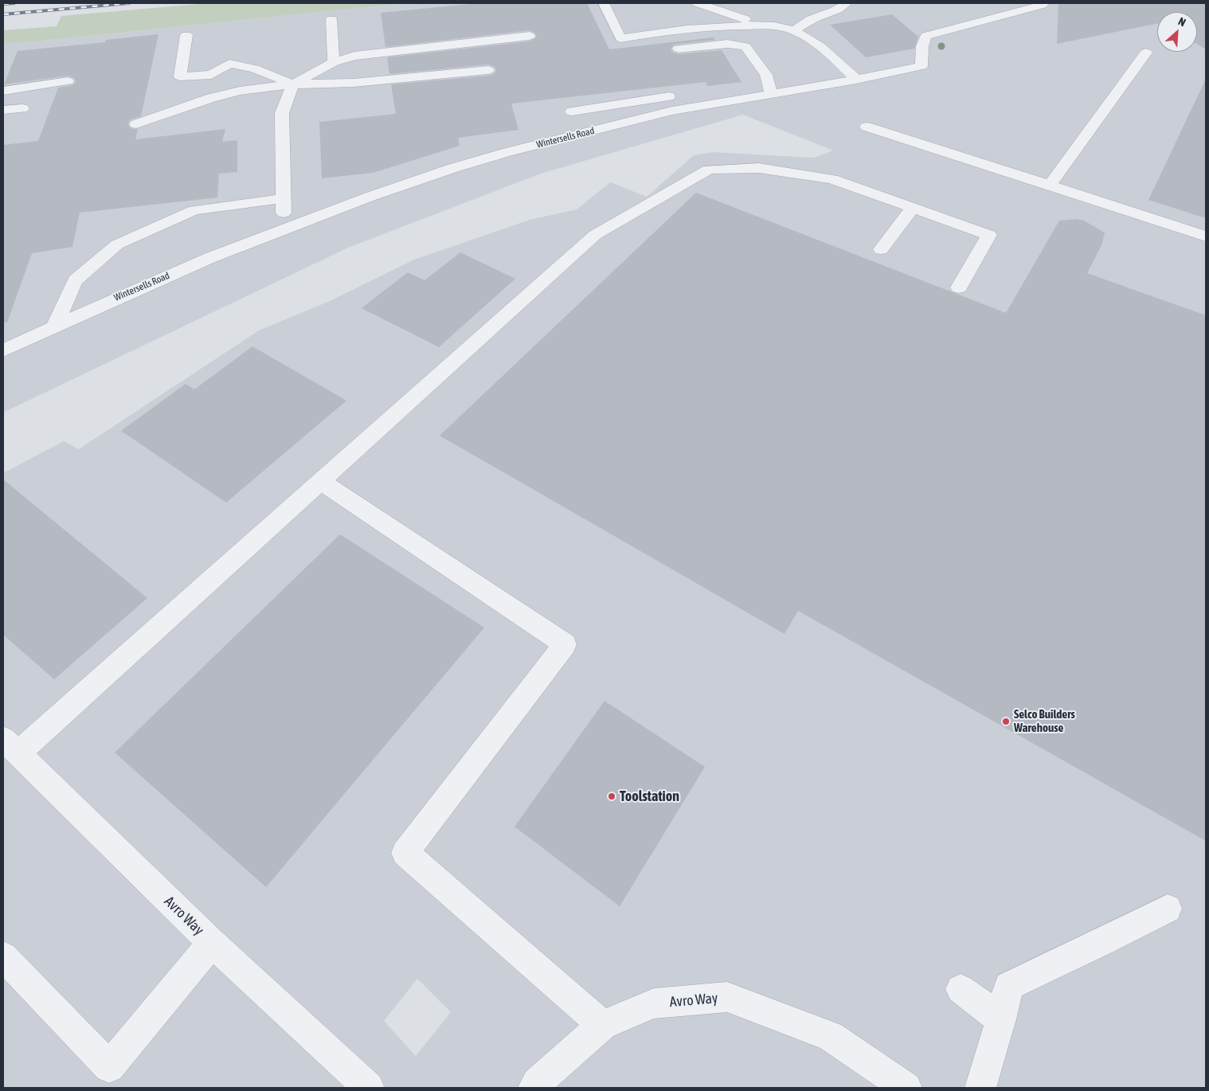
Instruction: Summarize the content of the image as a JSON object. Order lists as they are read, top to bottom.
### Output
{
  "streets": {
    "street": ["Wintersells Road", "Avro Way"]
  },
  "places": ["Selco Builders Warehouse", "Toolstation"],
  "north": "top right"
}
